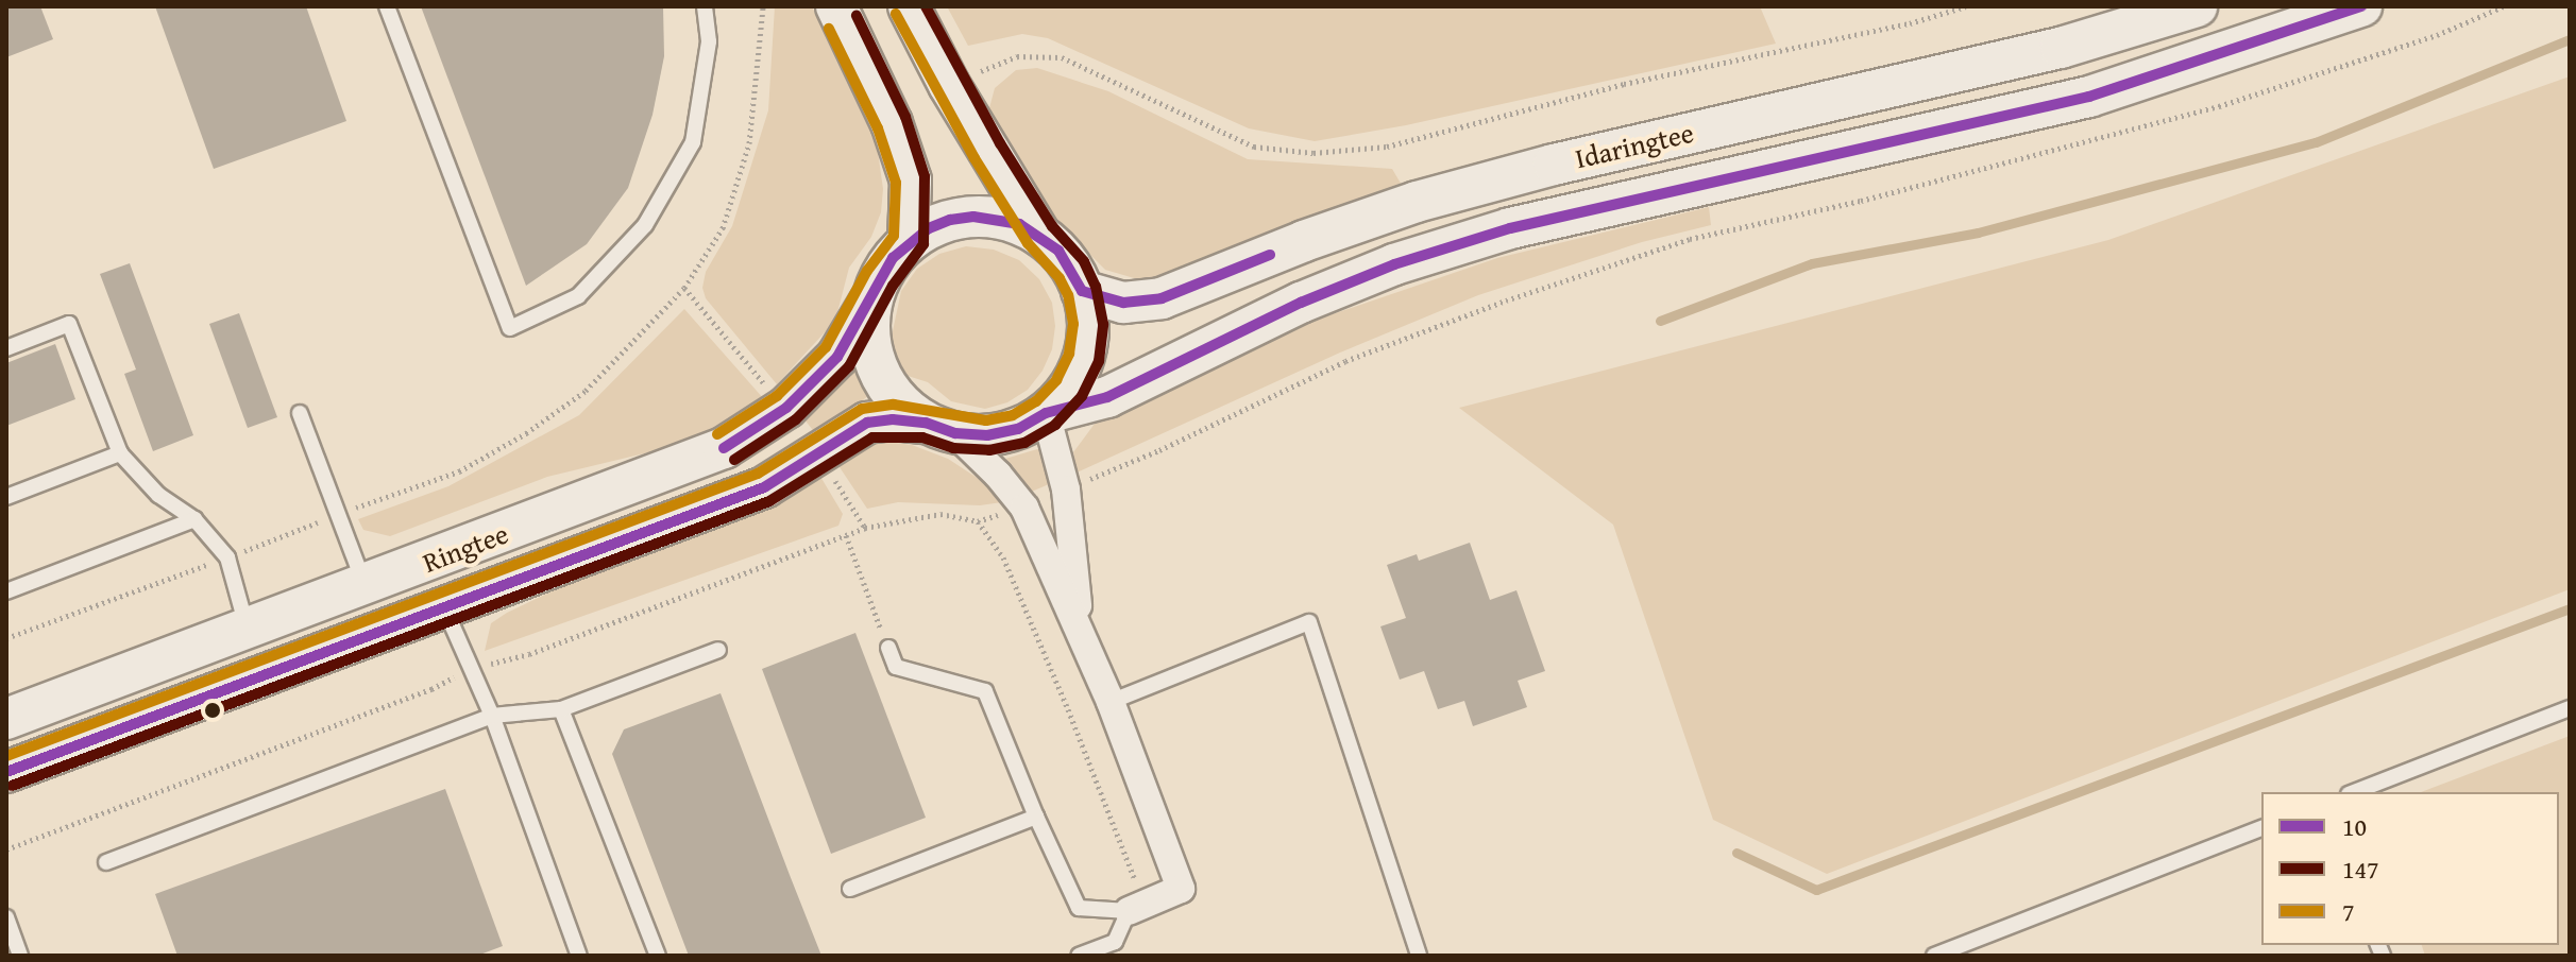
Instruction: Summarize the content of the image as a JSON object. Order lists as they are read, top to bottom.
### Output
{
  "streets": {
    "main road": ["Idaringtee", "Ringtee"]
  },
  "crossings": [
    ["Idaringtee", "Ringtee"]
  ],
  "lines": ["transit line 10", "transit line 147", "transit line 7"],
  "legend": ["10", "147", "7"]
}
